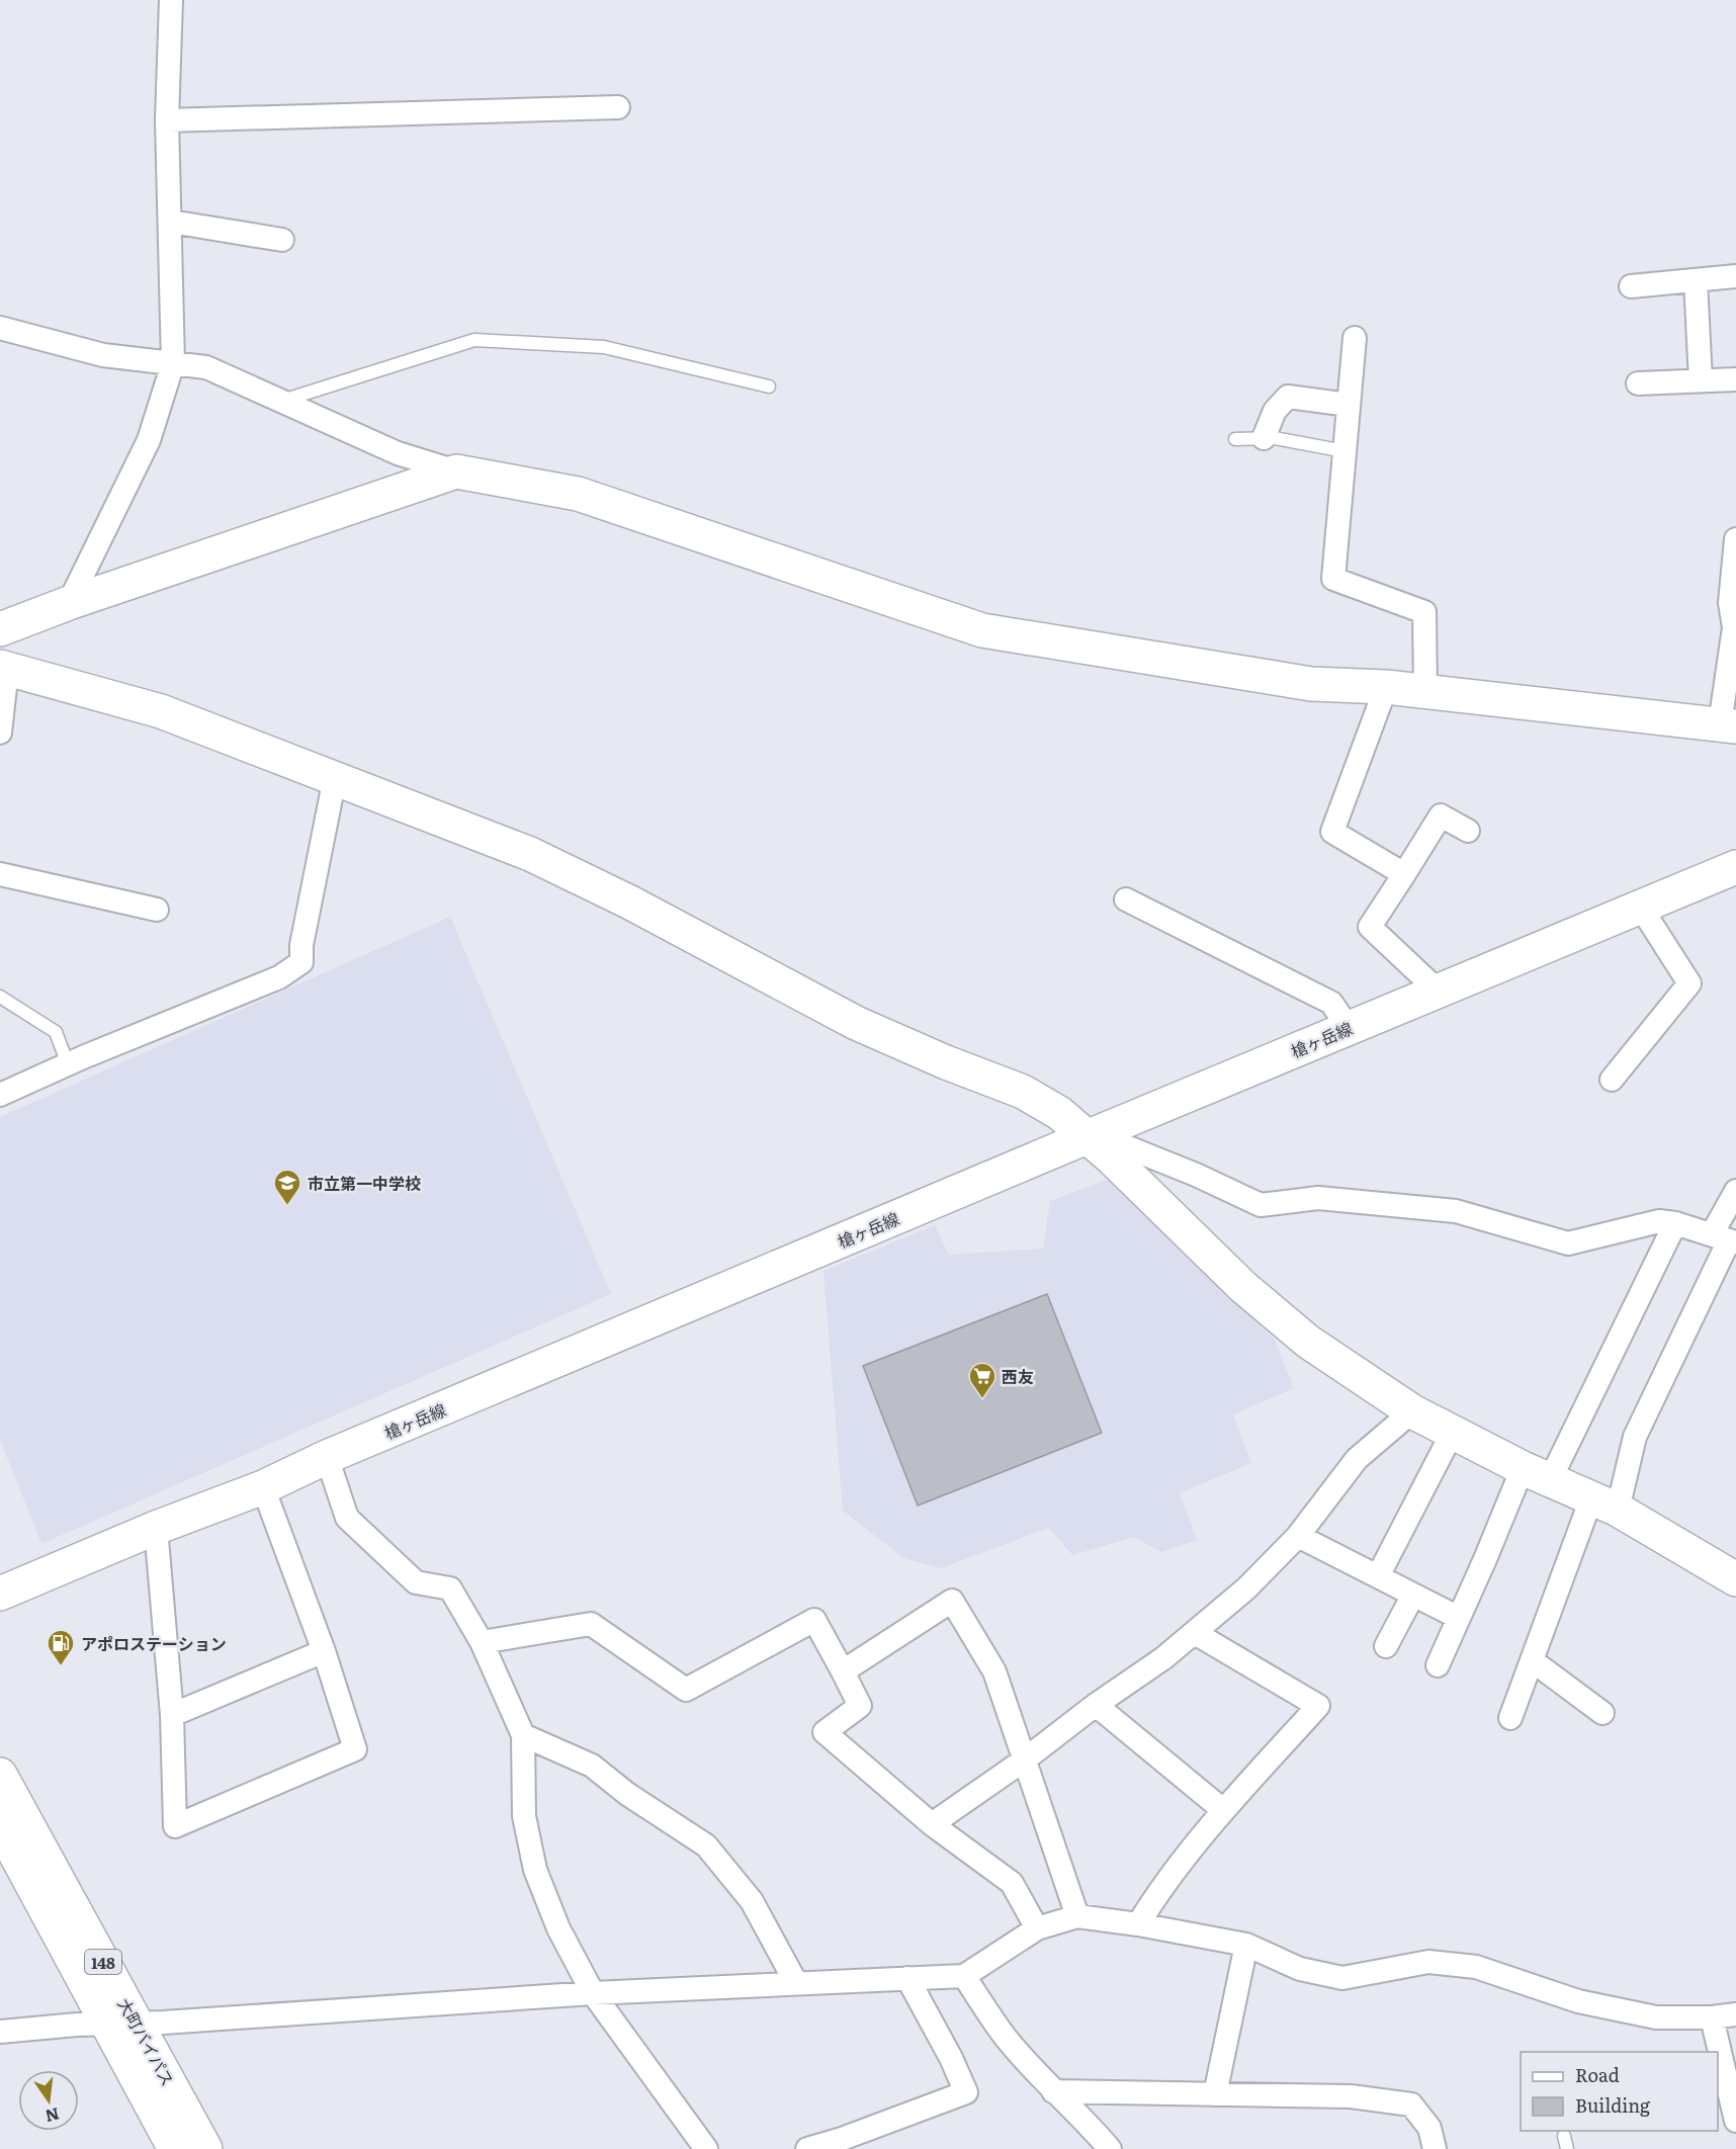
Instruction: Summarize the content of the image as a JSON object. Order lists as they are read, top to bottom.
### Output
{
  "streets": {
    "main road": ["槍ヶ岳線", "148", "大町バイパス"]
  },
  "places": {
    "school or university": ["市立第一中学校"],
    "supermarket": ["西友"],
    "fuel station": ["アポロステーション"]
  },
  "legend": ["Road", "Building"],
  "north": "bottom"
}
